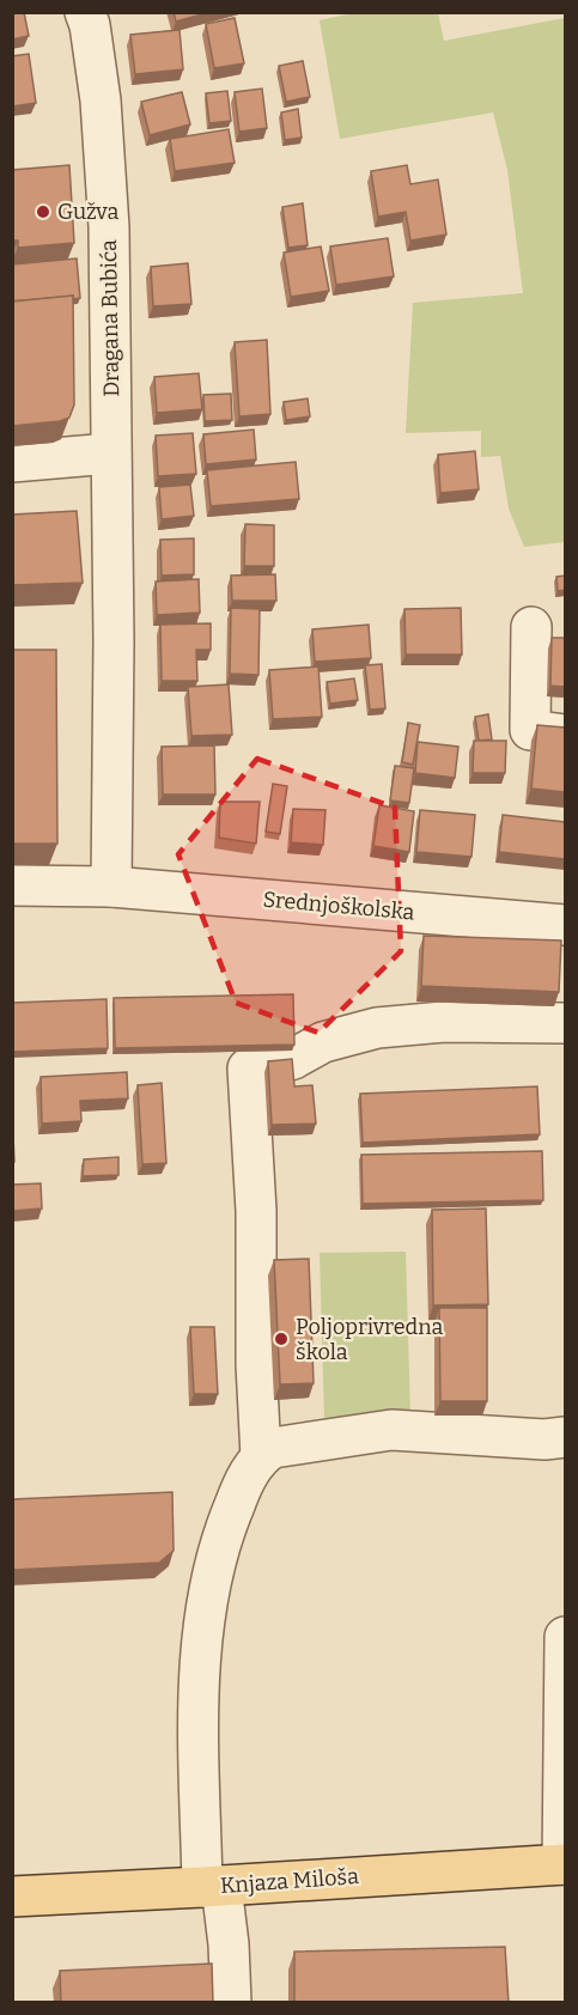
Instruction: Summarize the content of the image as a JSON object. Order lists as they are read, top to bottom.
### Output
{
  "streets": {
    "main road": ["Knjaza Miloša"],
    "street": ["Dragana Bubića", "Srednjoškolska"]
  },
  "crossings": [
    ["Dragana Bubića", "Srednjoškolska"]
  ],
  "places": ["Gužva", "Poljoprivredna škola"]
}
